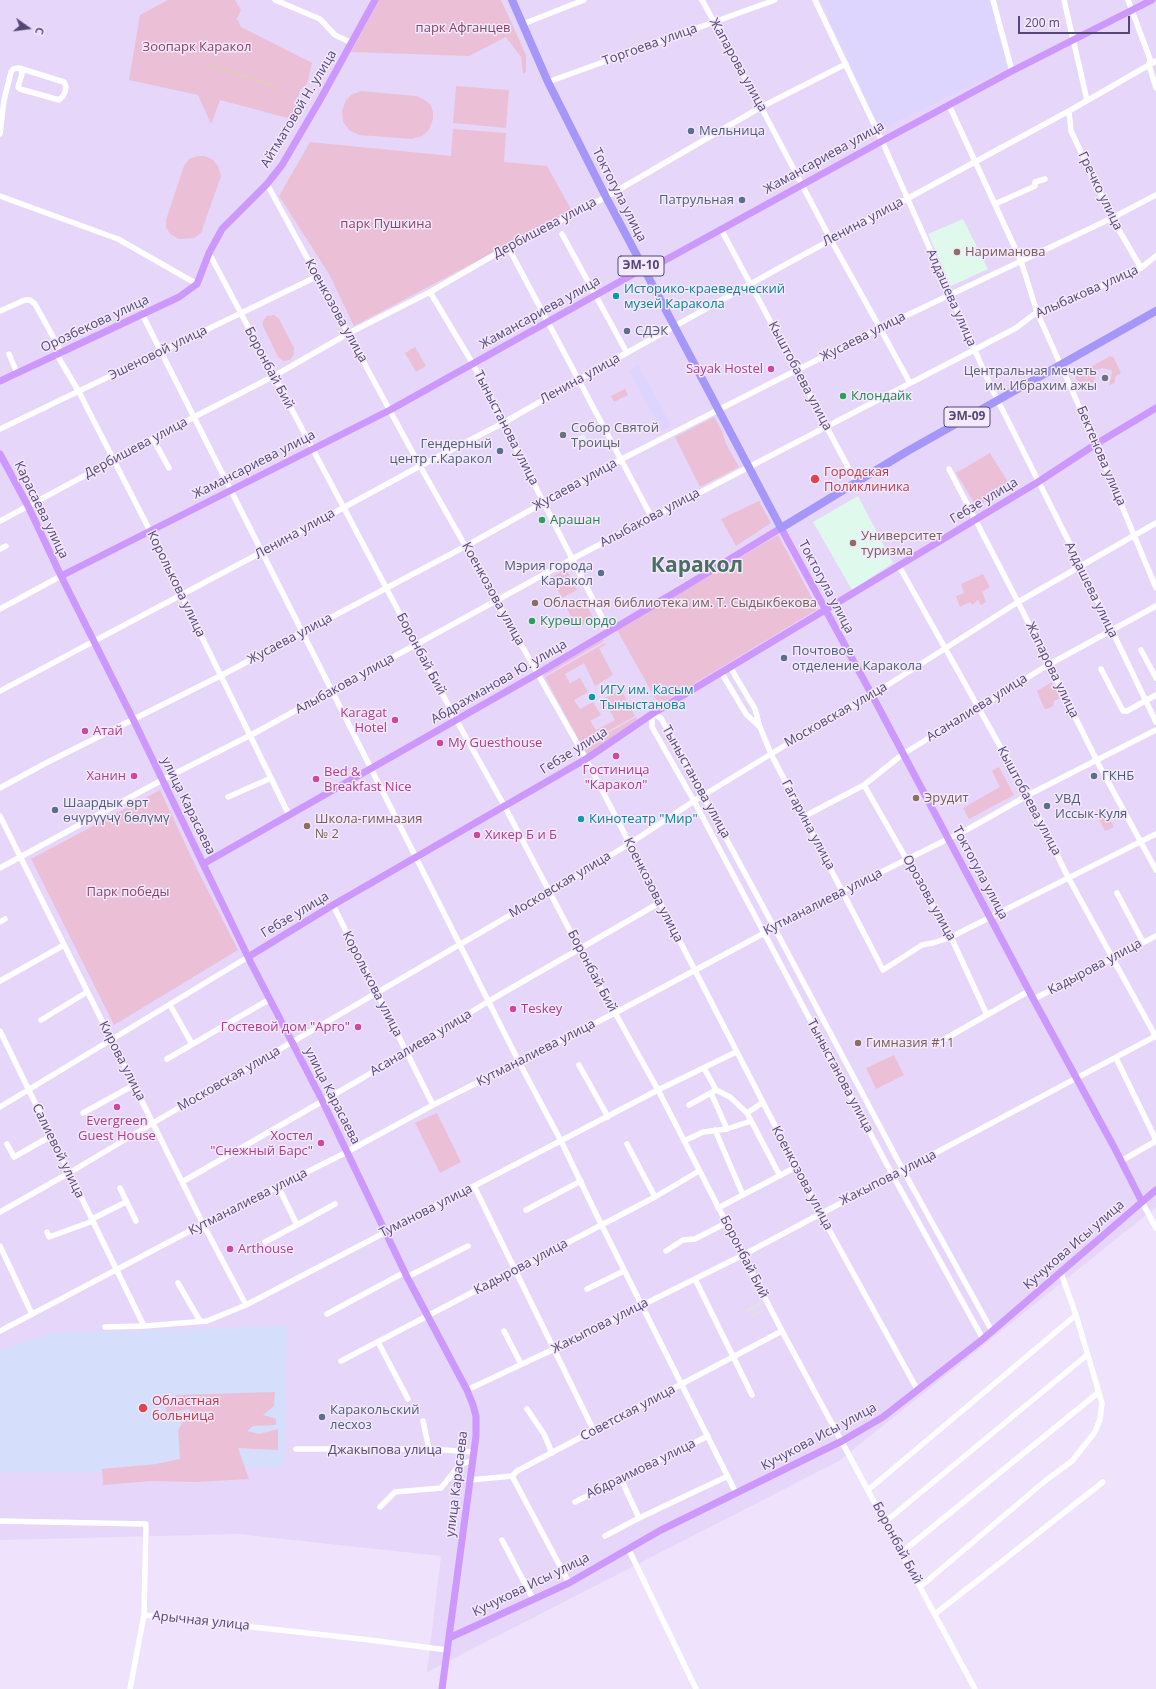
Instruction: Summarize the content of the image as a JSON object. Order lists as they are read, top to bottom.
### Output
{
  "streets": {
    "highway": [
      "Токтогула улица",
      "ЭМ-10",
      "ЭМ-09",
      "Абдрахманова Ю. улица"
    ],
    "main road": [
      "Айтматовой Н. улица",
      "Жамансариева улица",
      "Орозбекова улица",
      "Гебзе улица",
      "Карасаева улица",
      "улица Карасаева",
      "Кучукова Исы улица"
    ],
    "street": [
      "Торгоева улица",
      "Жапарова улица",
      "Гречко улица",
      "Ленина улица",
      "Дербишева улица",
      "Алыбакова улица",
      "Алдашева улица",
      "Коенкозова улица",
      "Жусаева улица",
      "Эшеновой улица",
      "Боронбай Бий",
      "Кыштобаева улица",
      "Тыныстанова улица",
      "Бектенова улица",
      "Королькова улица",
      "Асаналиева улица",
      "Московская улица",
      "Гагарина улица",
      "Орозова улица",
      "Кутманалиева улица",
      "Кадырова улица",
      "Кирова улица",
      "Салиевой улица",
      "Жакыпова улица",
      "Туманова улица",
      "Советская улица",
      "Джакыпова улица",
      "Абдраимова улица",
      "Арычная улица"
    ]
  },
  "crossings": [
    ["Торгоева улица", "Жапарова улица"],
    ["Торгоева улица", "Токтогула улица"],
    ["Жапарова улица", "Жамансариева улица"],
    ["Жапарова улица", "Ленина улица"],
    ["Жапарова улица", "Дербишева улица"],
    ["Жапарова улица", "Алыбакова улица"],
    ["Жапарова улица", "Жусаева улица"],
    ["Жапарова улица", "Гебзе улица"],
    ["Жапарова улица", "Асаналиева улица"],
    ["Жапарова улица", "Московская улица"],
    ["Жапарова улица", "Гагарина улица"],
    ["Жапарова улица", "Кутманалиева улица"],
    ["Айтматовой Н. улица", "Коенкозова улица"],
    ["Айтматовой Н. улица", "Орозбекова улица"],
    ["Айтматовой Н. улица", "Боронбай Бий"],
    ["Жамансариева улица", "Токтогула улица"],
    ["Жамансариева улица", "Алдашева улица"],
    ["Жамансариева улица", "Коенкозова улица"],
    ["Жамансариева улица", "Боронбай Бий"],
    ["Жамансариева улица", "Кыштобаева улица"],
    ["Жамансариева улица", "Тыныстанова улица"],
    ["Жамансариева улица", "Бектенова улица"],
    ["Жамансариева улица", "Карасаева улица"],
    ["Жамансариева улица", "Королькова улица"],
    ["Жамансариева улица", "улица Карасаева"],
    ["Гречко улица", "Ленина улица"],
    ["Гречко улица", "Алыбакова улица"],
    ["Гречко улица", "Жусаева улица"],
    ["Токтогула улица", "Ленина улица"],
    ["Токтогула улица", "Дербишева улица"],
    ["Токтогула улица", "Алыбакова улица"],
    ["Токтогула улица", "Жусаева улица"],
    ["Токтогула улица", "Гебзе улица"],
    ["Токтогула улица", "Абдрахманова Ю. улица"],
    ["Токтогула улица", "Асаналиева улица"],
    ["Токтогула улица", "Московская улица"],
    ["Токтогула улица", "Гагарина улица"],
    ["Токтогула улица", "Кутманалиева улица"],
    ["Токтогула улица", "Кадырова улица"],
    ["Токтогула улица", "Жакыпова улица"],
    ["Токтогула улица", "Кучукова Исы улица"],
    ["Ленина улица", "Алдашева улица"],
    ["Ленина улица", "Коенкозова улица"],
    ["Ленина улица", "Боронбай Бий"],
    ["Ленина улица", "Кыштобаева улица"],
    ["Ленина улица", "Тыныстанова улица"],
    ["Ленина улица", "Бектенова улица"],
    ["Ленина улица", "Королькова улица"],
    ["Ленина улица", "улица Карасаева"],
    ["Дербишева улица", "Алдашева улица"],
    ["Дербишева улица", "Коенкозова улица"],
    ["Дербишева улица", "Боронбай Бий"],
    ["Дербишева улица", "Тыныстанова улица"],
    ["Дербишева улица", "Карасаева улица"],
    ["Дербишева улица", "Королькова улица"],
    ["Алыбакова улица", "Алдашева улица"],
    ["Алыбакова улица", "Коенкозова улица"],
    ["Алыбакова улица", "Боронбай Бий"],
    ["Алыбакова улица", "Кыштобаева улица"],
    ["Алыбакова улица", "Тыныстанова улица"],
    ["Алыбакова улица", "Бектенова улица"],
    ["Алыбакова улица", "Королькова улица"],
    ["Алыбакова улица", "улица Карасаева"],
    ["Алыбакова улица", "Кирова улица"],
    ["Алдашева улица", "Жусаева улица"],
    ["Алдашева улица", "Гебзе улица"],
    ["Алдашева улица", "Абдрахманова Ю. улица"],
    ["Алдашева улица", "Асаналиева улица"],
    ["Алдашева улица", "Московская улица"],
    ["Коенкозова улица", "Жусаева улица"],
    ["Коенкозова улица", "Эшеновой улица"],
    ["Коенкозова улица", "Гебзе улица"],
    ["Коенкозова улица", "Абдрахманова Ю. улица"],
    ["Коенкозова улица", "Асаналиева улица"],
    ["Коенкозова улица", "Московская улица"],
    ["Коенкозова улица", "Кутманалиева улица"],
    ["Коенкозова улица", "Жакыпова улица"],
    ["Коенкозова улица", "Туманова улица"],
    ["Коенкозова улица", "Кучукова Исы улица"],
    ["Орозбекова улица", "Королькова улица"],
    ["Жусаева улица", "Боронбай Бий"],
    ["Жусаева улица", "Кыштобаева улица"],
    ["Жусаева улица", "Тыныстанова улица"],
    ["Жусаева улица", "Бектенова улица"],
    ["Жусаева улица", "Королькова улица"],
    ["Жусаева улица", "улица Карасаева"],
    ["Эшеновой улица", "Боронбай Бий"],
    ["Эшеновой улица", "Королькова улица"],
    ["Боронбай Бий", "Гебзе улица"],
    ["Боронбай Бий", "Абдрахманова Ю. улица"],
    ["Боронбай Бий", "Асаналиева улица"],
    ["Боронбай Бий", "Московская улица"],
    ["Боронбай Бий", "Кутманалиева улица"],
    ["Боронбай Бий", "Кадырова улица"],
    ["Боронбай Бий", "Жакыпова улица"],
    ["Боронбай Бий", "Туманова улица"],
    ["Боронбай Бий", "Кучукова Исы улица"],
    ["Боронбай Бий", "Советская улица"],
    ["Кыштобаева улица", "Гебзе улица"],
    ["Кыштобаева улица", "Абдрахманова Ю. улица"],
    ["Кыштобаева улица", "Асаналиева улица"],
    ["Кыштобаева улица", "Московская улица"],
    ["Кыштобаева улица", "Гагарина улица"],
    ["Кыштобаева улица", "Кутманалиева улица"],
    ["Кыштобаева улица", "Кадырова улица"],
    ["Кыштобаева улица", "Жакыпова улица"],
    ["Тыныстанова улица", "Гебзе улица"],
    ["Тыныстанова улица", "Абдрахманова Ю. улица"],
    ["Тыныстанова улица", "Московская улица"],
    ["Тыныстанова улица", "Кутманалиева улица"],
    ["Тыныстанова улица", "Жакыпова улица"],
    ["Тыныстанова улица", "Кучукова Исы улица"],
    ["Бектенова улица", "Гебзе улица"],
    ["Бектенова улица", "Абдрахманова Ю. улица"],
    ["Бектенова улица", "Московская улица"],
    ["Гебзе улица", "Королькова улица"],
    ["Гебзе улица", "улица Карасаева"],
    ["Гебзе улица", "Гагарина улица"],
    ["Гебзе улица", "Кирова улица"],
    ["Гебзе улица", "Салиевой улица"],
    ["Карасаева улица", "улица Карасаева"],
    ["Королькова улица", "Абдрахманова Ю. улица"],
    ["Королькова улица", "Асаналиева улица"],
    ["Королькова улица", "Московская улица"],
    ["Королькова улица", "Кутманалиева улица"],
    ["Абдрахманова Ю. улица", "улица Карасаева"],
    ["Асаналиева улица", "улица Карасаева"],
    ["Асаналиева улица", "Гагарина улица"],
    ["Асаналиева улица", "Орозова улица"],
    ["Асаналиева улица", "Кирова улица"],
    ["Московская улица", "улица Карасаева"],
    ["Московская улица", "Гагарина улица"],
    ["Московская улица", "Кирова улица"],
    ["Московская улица", "Салиевой улица"],
    ["улица Карасаева", "Кутманалиева улица"],
    ["улица Карасаева", "Кадырова улица"],
    ["улица Карасаева", "Жакыпова улица"],
    ["улица Карасаева", "Туманова улица"],
    ["улица Карасаева", "Кучукова Исы улица"],
    ["улица Карасаева", "Советская улица"],
    ["улица Карасаева", "Джакыпова улица"],
    ["улица Карасаева", "Арычная улица"],
    ["Гагарина улица", "Орозова улица"],
    ["Гагарина улица", "Кутманалиева улица"],
    ["Орозова улица", "Кутманалиева улица"],
    ["Орозова улица", "Кадырова улица"],
    ["Кутманалиева улица", "Кирова улица"],
    ["Кутманалиева улица", "Салиевой улица"],
    ["Кирова улица", "Туманова улица"],
    ["Салиевой улица", "Туманова улица"]
  ],
  "districts": ["Каракол"],
  "parks": [
    "парк Афганцев",
    "Зоопарк Каракол",
    "парк Пушкина",
    "Парк победы"
  ],
  "places": [
    "Мельница",
    "Патрульная",
    "Нариманова",
    "Историко-краеведческий музей Каракола",
    "СДЭК",
    "Sayak Hostel",
    "Центральная мечеть им. Ибрахим ажы",
    "Клондайк",
    "Собор Святой Троицы",
    "Гендерный центр г.Каракол",
    "Городская Поликлиника",
    "Арашан",
    "Университет туризма",
    "Мэрия города Каракол",
    "Областная библиотека им. Т. Сыдыкбекова",
    "Курөш ордо",
    "Почтовое отделение Каракола",
    "ИГУ им. Касым Тыныстанова",
    "Karagat Hotel",
    "Атай",
    "My Guesthouse",
    "Гостиница \"Каракол\"",
    "Ханин",
    "ГКНБ",
    "Bed & Breakfast Nice",
    "Эрудит",
    "УВД Иссык-Куля",
    "Шаардык өрт өчүрүүчү бөлүмү",
    "Кинотеатр \"Мир\"",
    "Школа-гимназия № 2",
    "Хикер Б и Б",
    "Teskey",
    "Гостевой дом \"Арго\"",
    "Гимназия #11",
    "Evergreen Guest House",
    "Хостел \"Снежный Барс\"",
    "Arthouse",
    "Областная больница",
    "Каракольский лесхоз"
  ],
  "scale_bar": "200 m",
  "north": "right"
}
